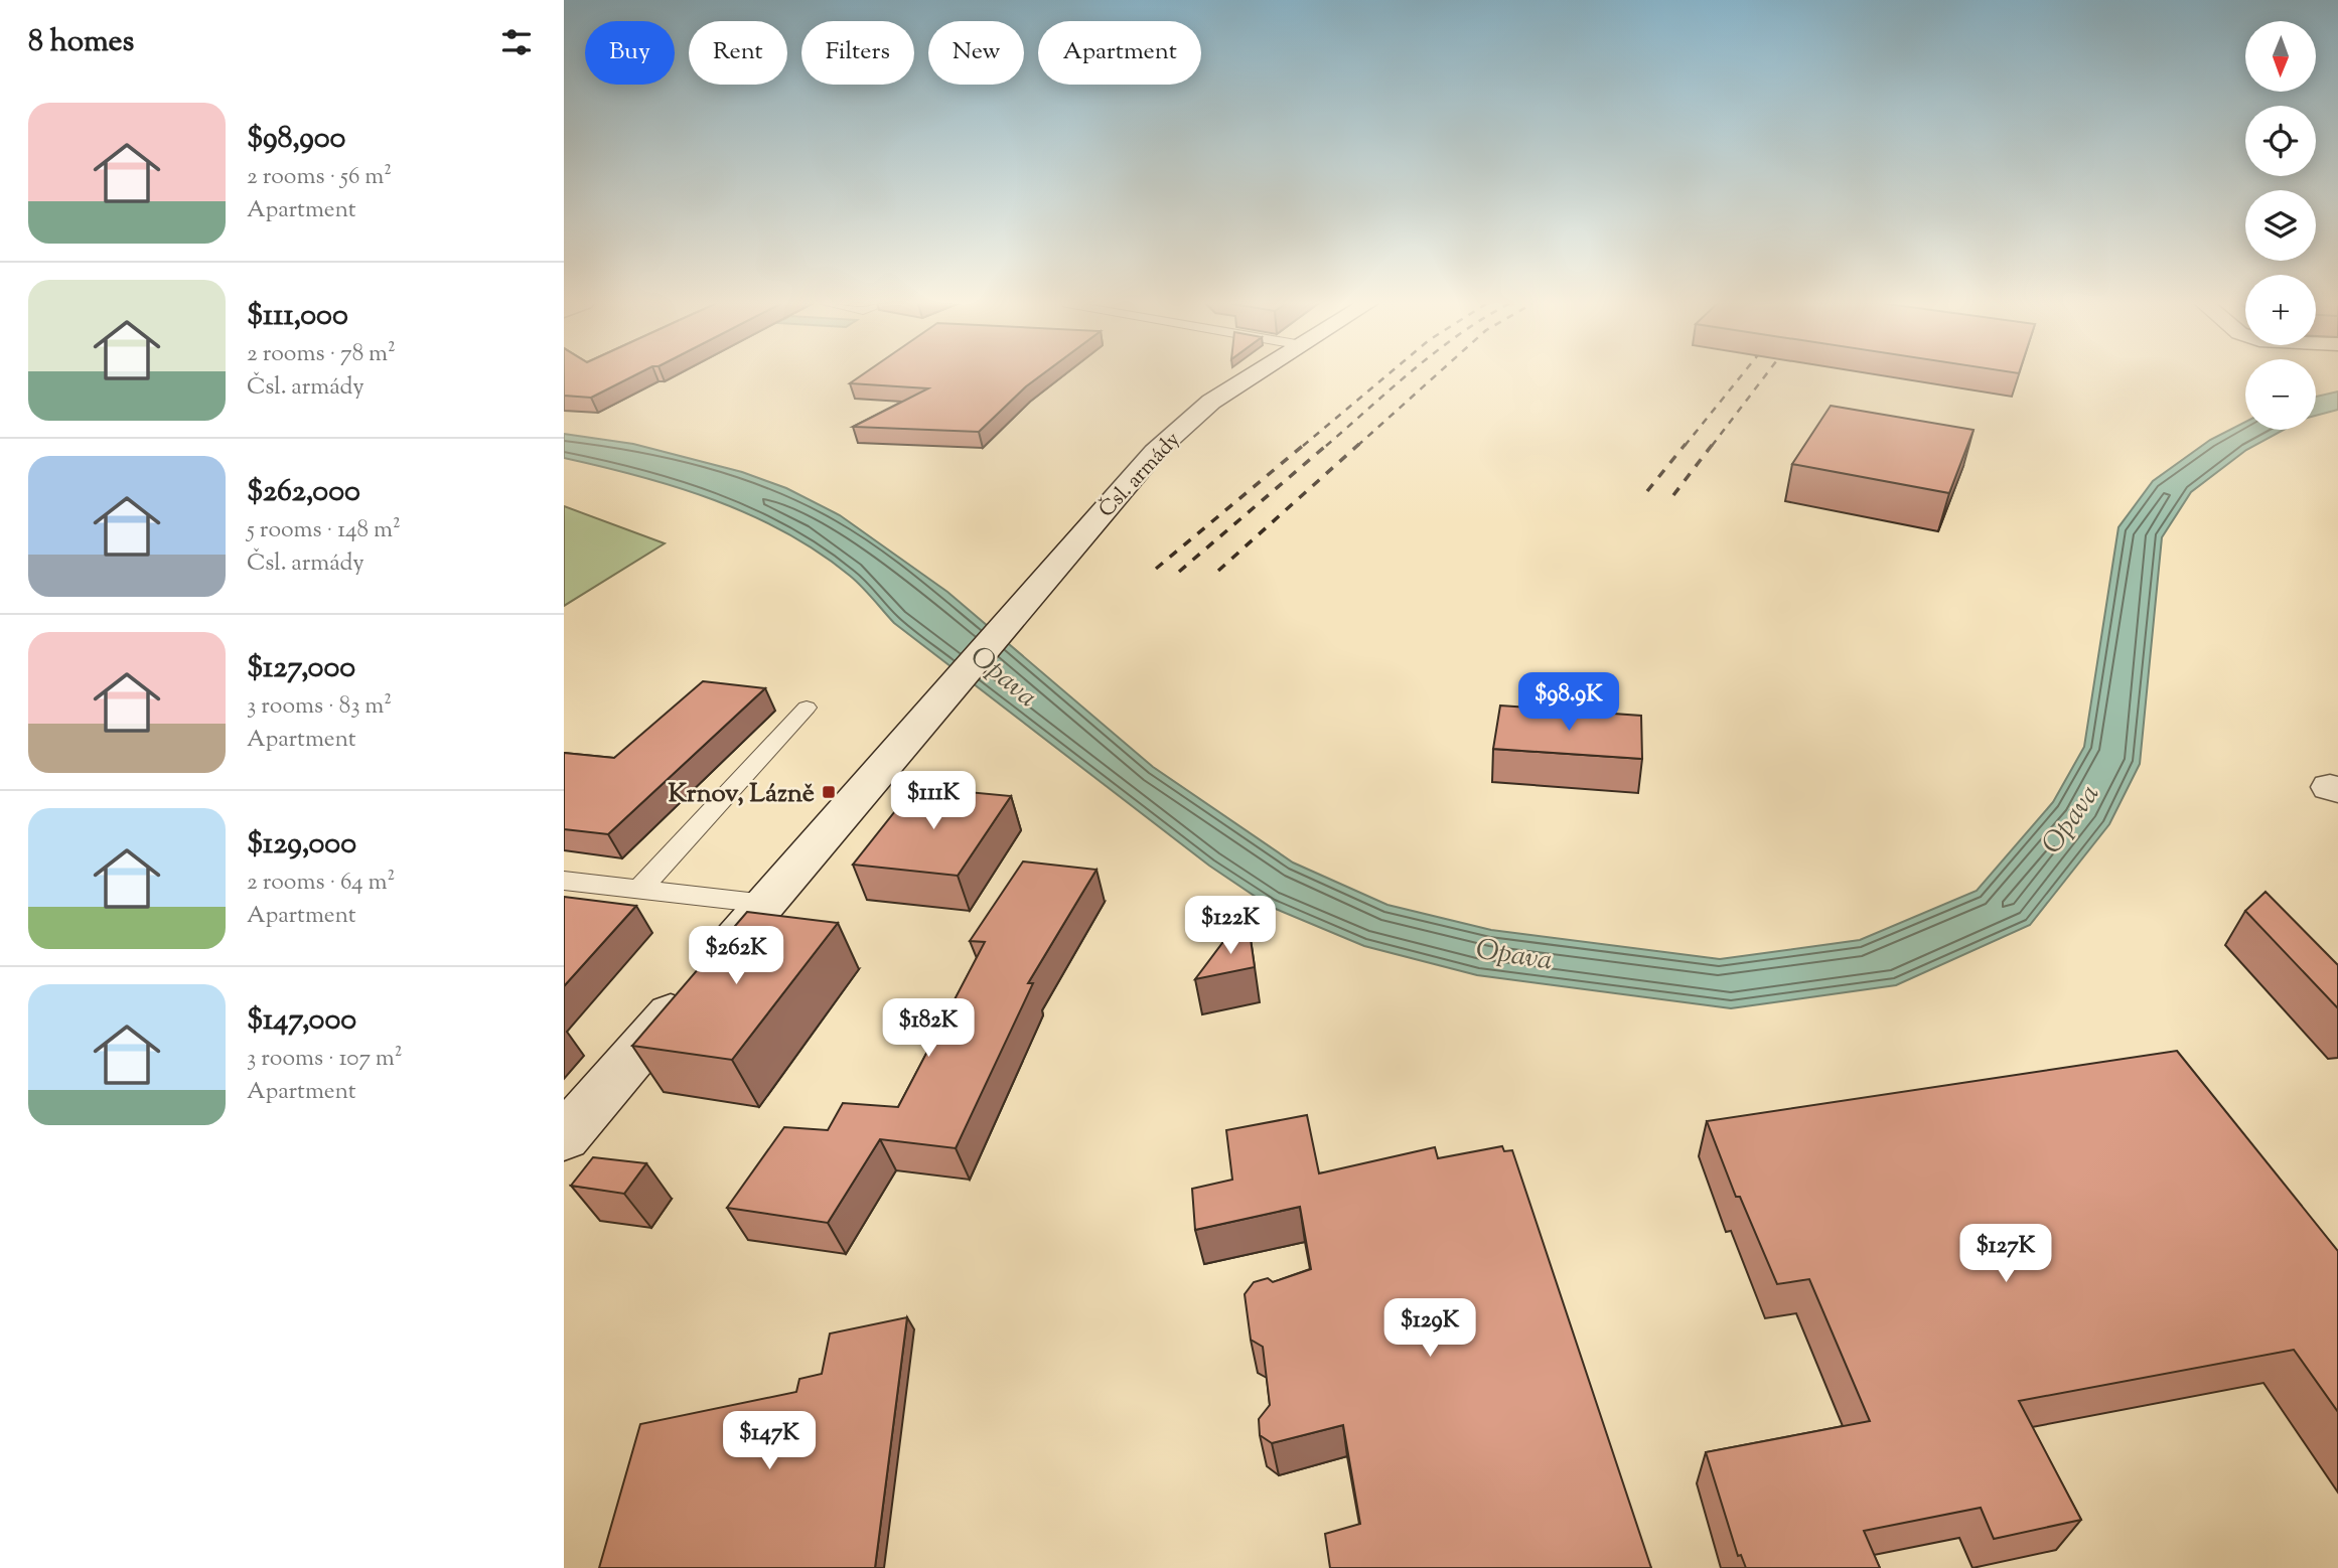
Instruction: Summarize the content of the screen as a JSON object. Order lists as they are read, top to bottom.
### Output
{
  "streets": {
    "main road": ["Čsl. armády"]
  },
  "water": ["Opava"],
  "places": {
    "transit": ["Krnov, Lázně"]
  },
  "north": "bottom",
  "page": {
    "heading": "8 homes",
    "map_buttons": ["+", "−"],
    "chip": [
      "Buy",
      "Rent",
      "Filters",
      "New",
      "Apartment"
    ],
    "list": [
      {
        "name": "$98,900",
        "note": "2 rooms · 56 m² · Apartment"
      },
      {
        "name": "$111,000",
        "note": "2 rooms · 78 m² · Čsl. armády"
      },
      {
        "name": "$262,000",
        "note": "5 rooms · 148 m² · Čsl. armády"
      },
      {
        "name": "$127,000",
        "note": "3 rooms · 83 m² · Apartment"
      },
      {
        "name": "$129,000",
        "note": "2 rooms · 64 m² · Apartment"
      },
      {
        "name": "$147,000",
        "note": "3 rooms · 107 m² · Apartment"
      }
    ],
    "price": [
      "$98.9K",
      "$111K",
      "$122K",
      "$262K",
      "$182K",
      "$127K",
      "$129K",
      "$147K"
    ]
  }
}
